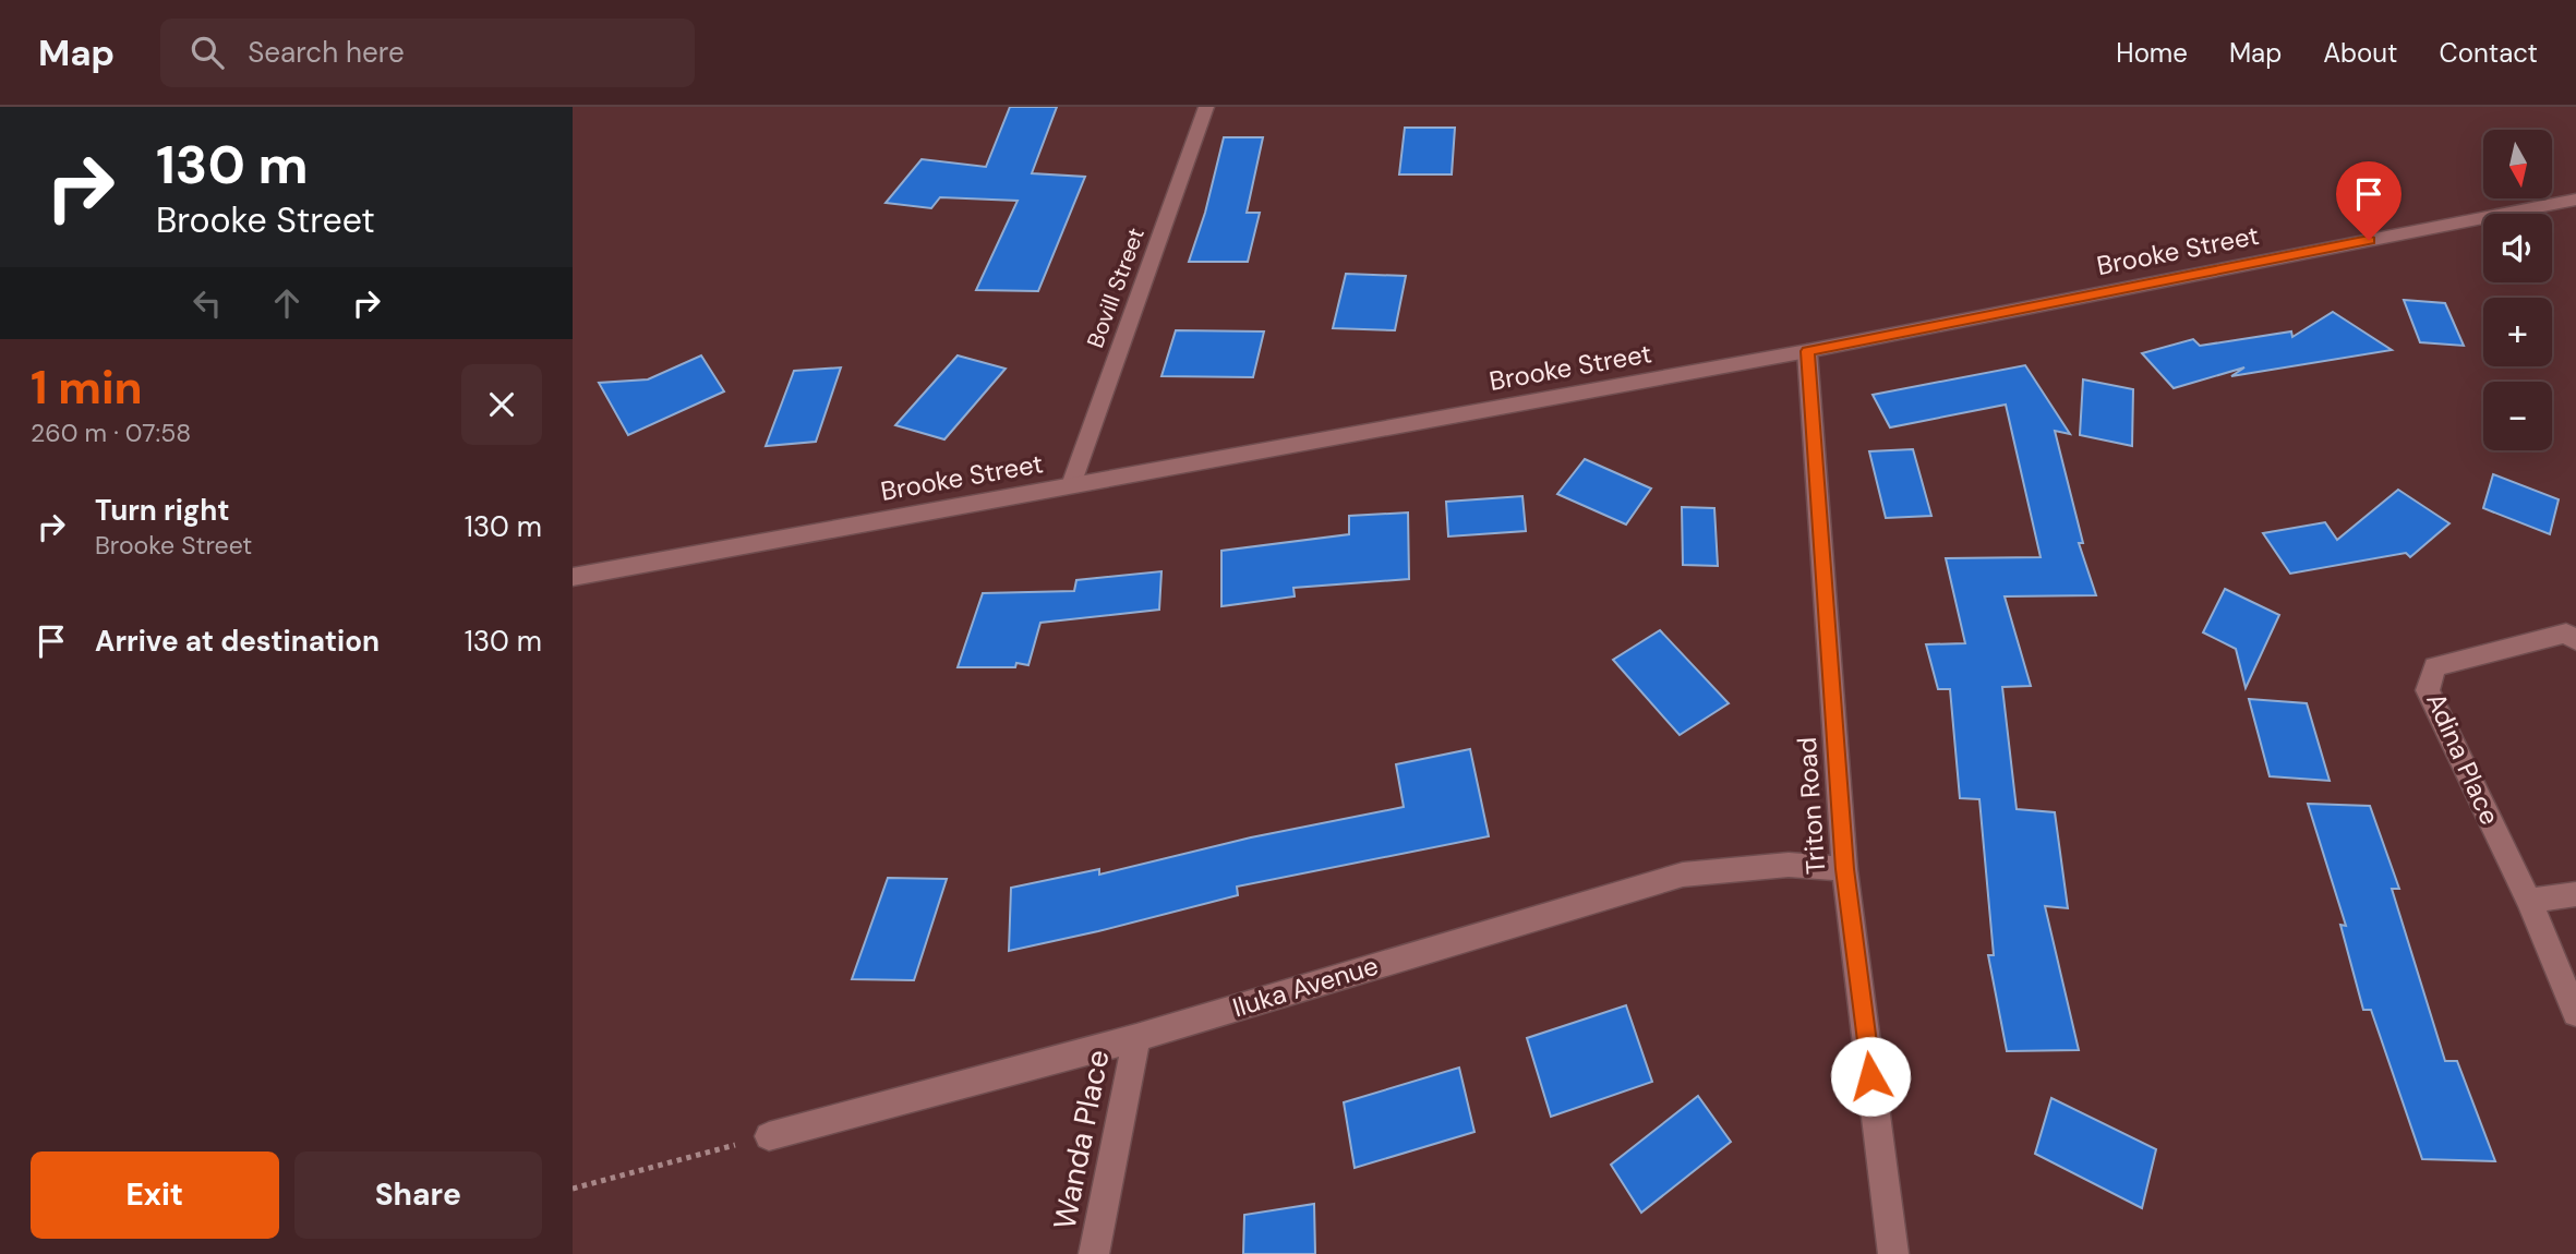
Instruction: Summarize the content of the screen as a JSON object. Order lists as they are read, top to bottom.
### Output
{
  "streets": {
    "street": [
      "Brooke Street",
      "Bovill Street",
      "Adina Place",
      "Triton Road",
      "Iluka Avenue",
      "Wanda Place"
    ]
  },
  "crossings": [
    ["Brooke Street", "Bovill Street"],
    ["Brooke Street", "Triton Road"],
    ["Triton Road", "Iluka Avenue"],
    ["Iluka Avenue", "Wanda Place"]
  ],
  "north": "bottom",
  "page": {
    "header": "Map",
    "search": "Search here",
    "nav": [
      "Home",
      "Map",
      "About",
      "Contact"
    ],
    "turn": ["130 m", "Brooke Street"],
    "map_buttons": ["+", "−"],
    "heading": ["1 min", "260 m · 07:58"],
    "list": [
      {
        "name": "Turn right",
        "note": "Brooke Street",
        "value": "130 m"
      },
      {
        "name": "Arrive at destination",
        "value": "130 m"
      }
    ],
    "buttons": ["Exit", "Share"]
  }
}
